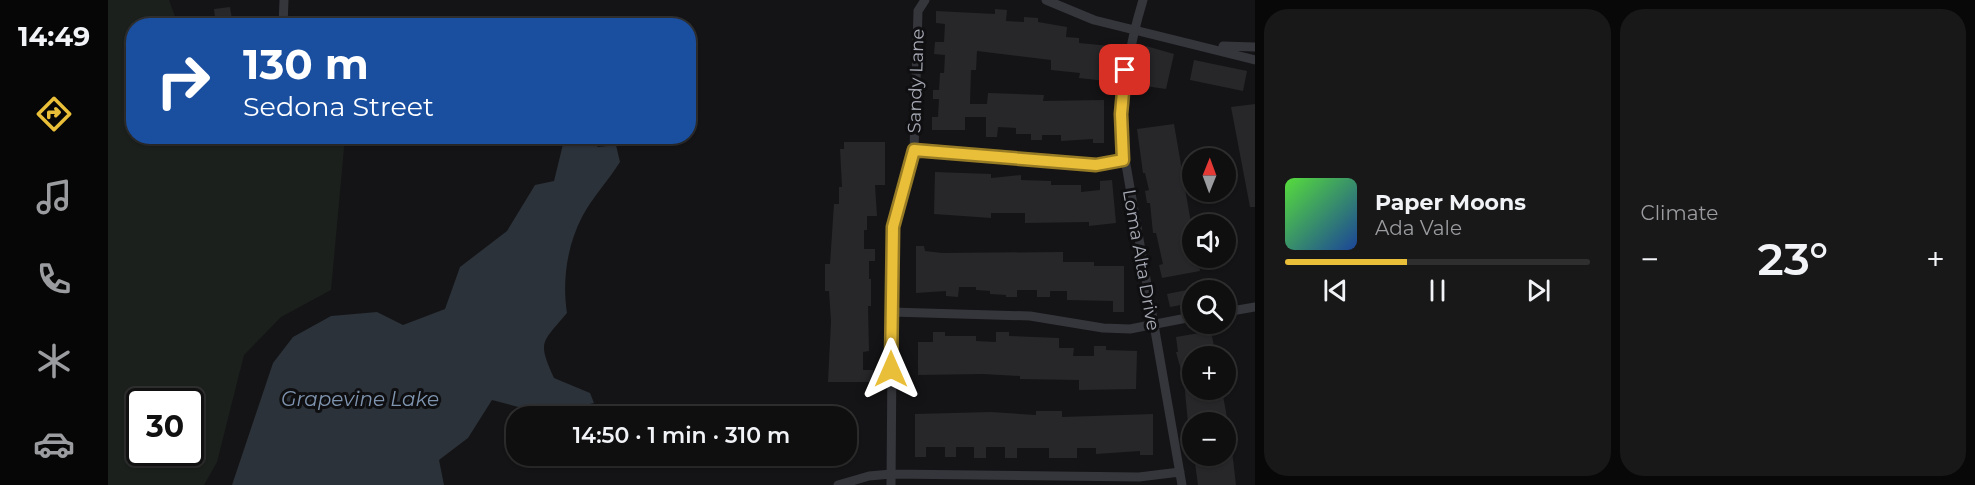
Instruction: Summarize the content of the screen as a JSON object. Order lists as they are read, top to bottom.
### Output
{
  "streets": {
    "street": ["Sandy Lane", "Loma Alta Drive"]
  },
  "water": ["Grapevine Lake"],
  "north": "top",
  "page": {
    "tabs": "14:49",
    "tile": "Climate",
    "turn": ["130 m", "Sedona Street"],
    "map_buttons": ["+", "−"],
    "song": ["Paper Moons", "Ada Vale"],
    "heat": ["−", "23°", "+"],
    "limit": "30",
    "trip": "14:50 · 1 min · 310 m"
  }
}
